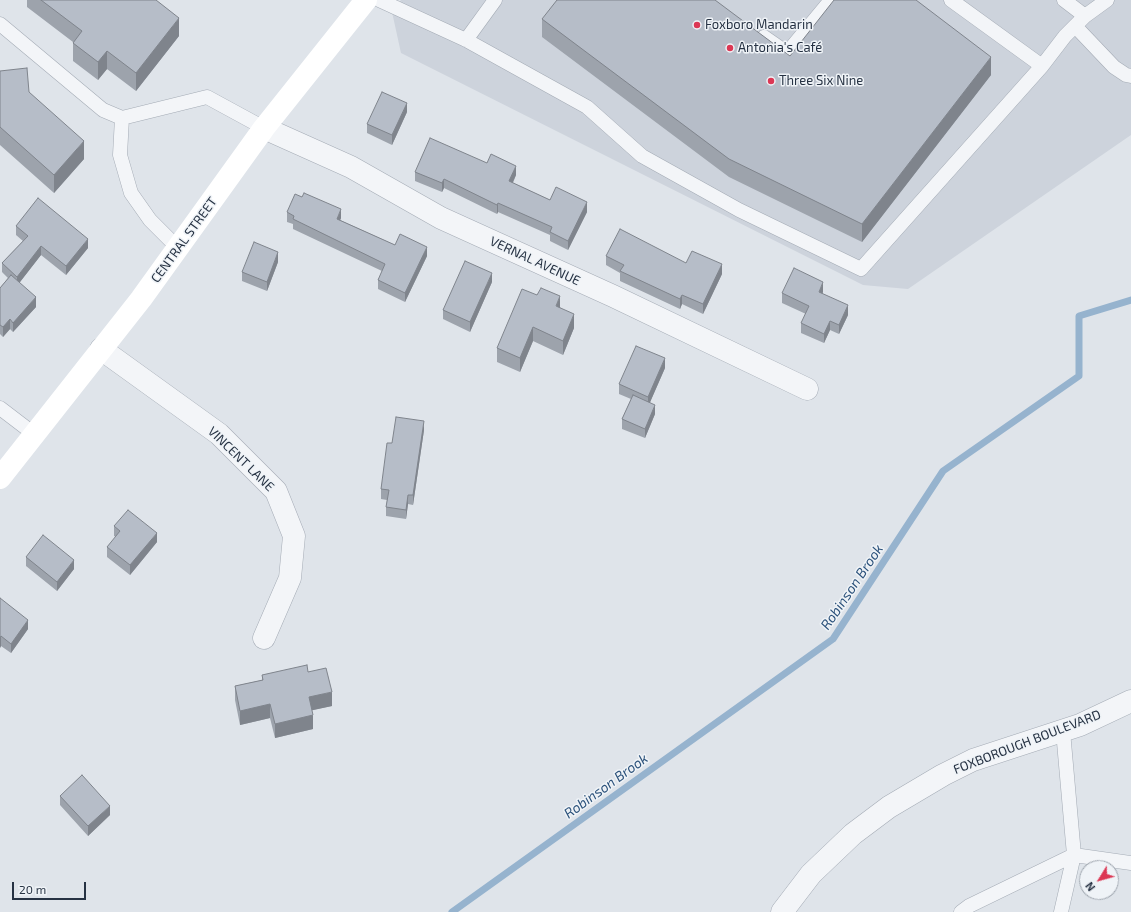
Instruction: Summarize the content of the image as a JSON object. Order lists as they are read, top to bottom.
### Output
{
  "streets": {
    "main road": ["CENTRAL STREET"],
    "street": ["VERNAL AVENUE", "VINCENT LANE", "FOXBOROUGH BOULEVARD"]
  },
  "crossings": [
    ["CENTRAL STREET", "VERNAL AVENUE"],
    ["CENTRAL STREET", "VINCENT LANE"]
  ],
  "water": ["Robinson Brook"],
  "places": ["Foxboro Mandarin", "Antonia's Café", "Three Six Nine"],
  "scale_bar": "20 m",
  "north": "bottom left"
}
